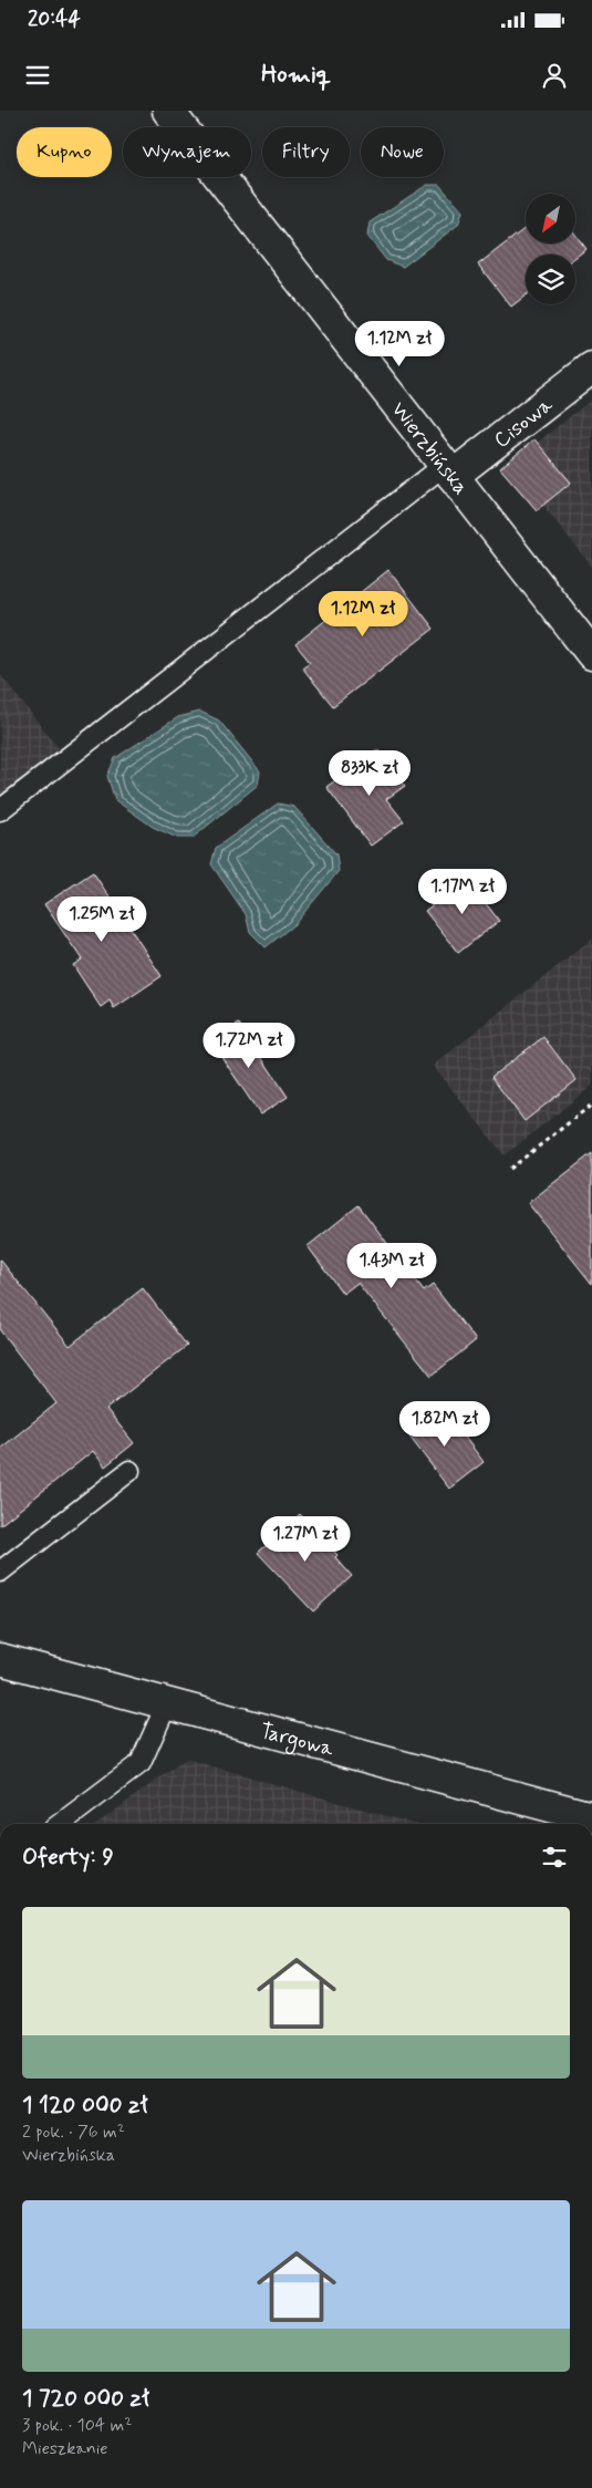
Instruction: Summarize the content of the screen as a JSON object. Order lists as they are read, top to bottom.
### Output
{
  "streets": {
    "street": ["Cisowa", "Wierzbińska", "Targowa"]
  },
  "crossings": [
    ["Cisowa", "Wierzbińska"]
  ],
  "north": "bottom left",
  "page": {
    "status": "20:44",
    "header": "Homiq",
    "chip": [
      "Kupno",
      "Wynajem",
      "Filtry",
      "Nowe"
    ],
    "price": [
      "1.12M zł",
      "1.12M zł",
      "833K zł",
      "1.17M zł",
      "1.25M zł",
      "1.72M zł",
      "1.43M zł",
      "1.82M zł",
      "1.27M zł"
    ],
    "heading": "Oferty: 9",
    "list": [
      {
        "name": "1 120 000 zł",
        "note": "2 pok. · 76 m² · Wierzbińska"
      },
      {
        "name": "1 720 000 zł",
        "note": "3 pok. · 104 m² · Mieszkanie"
      }
    ]
  }
}
